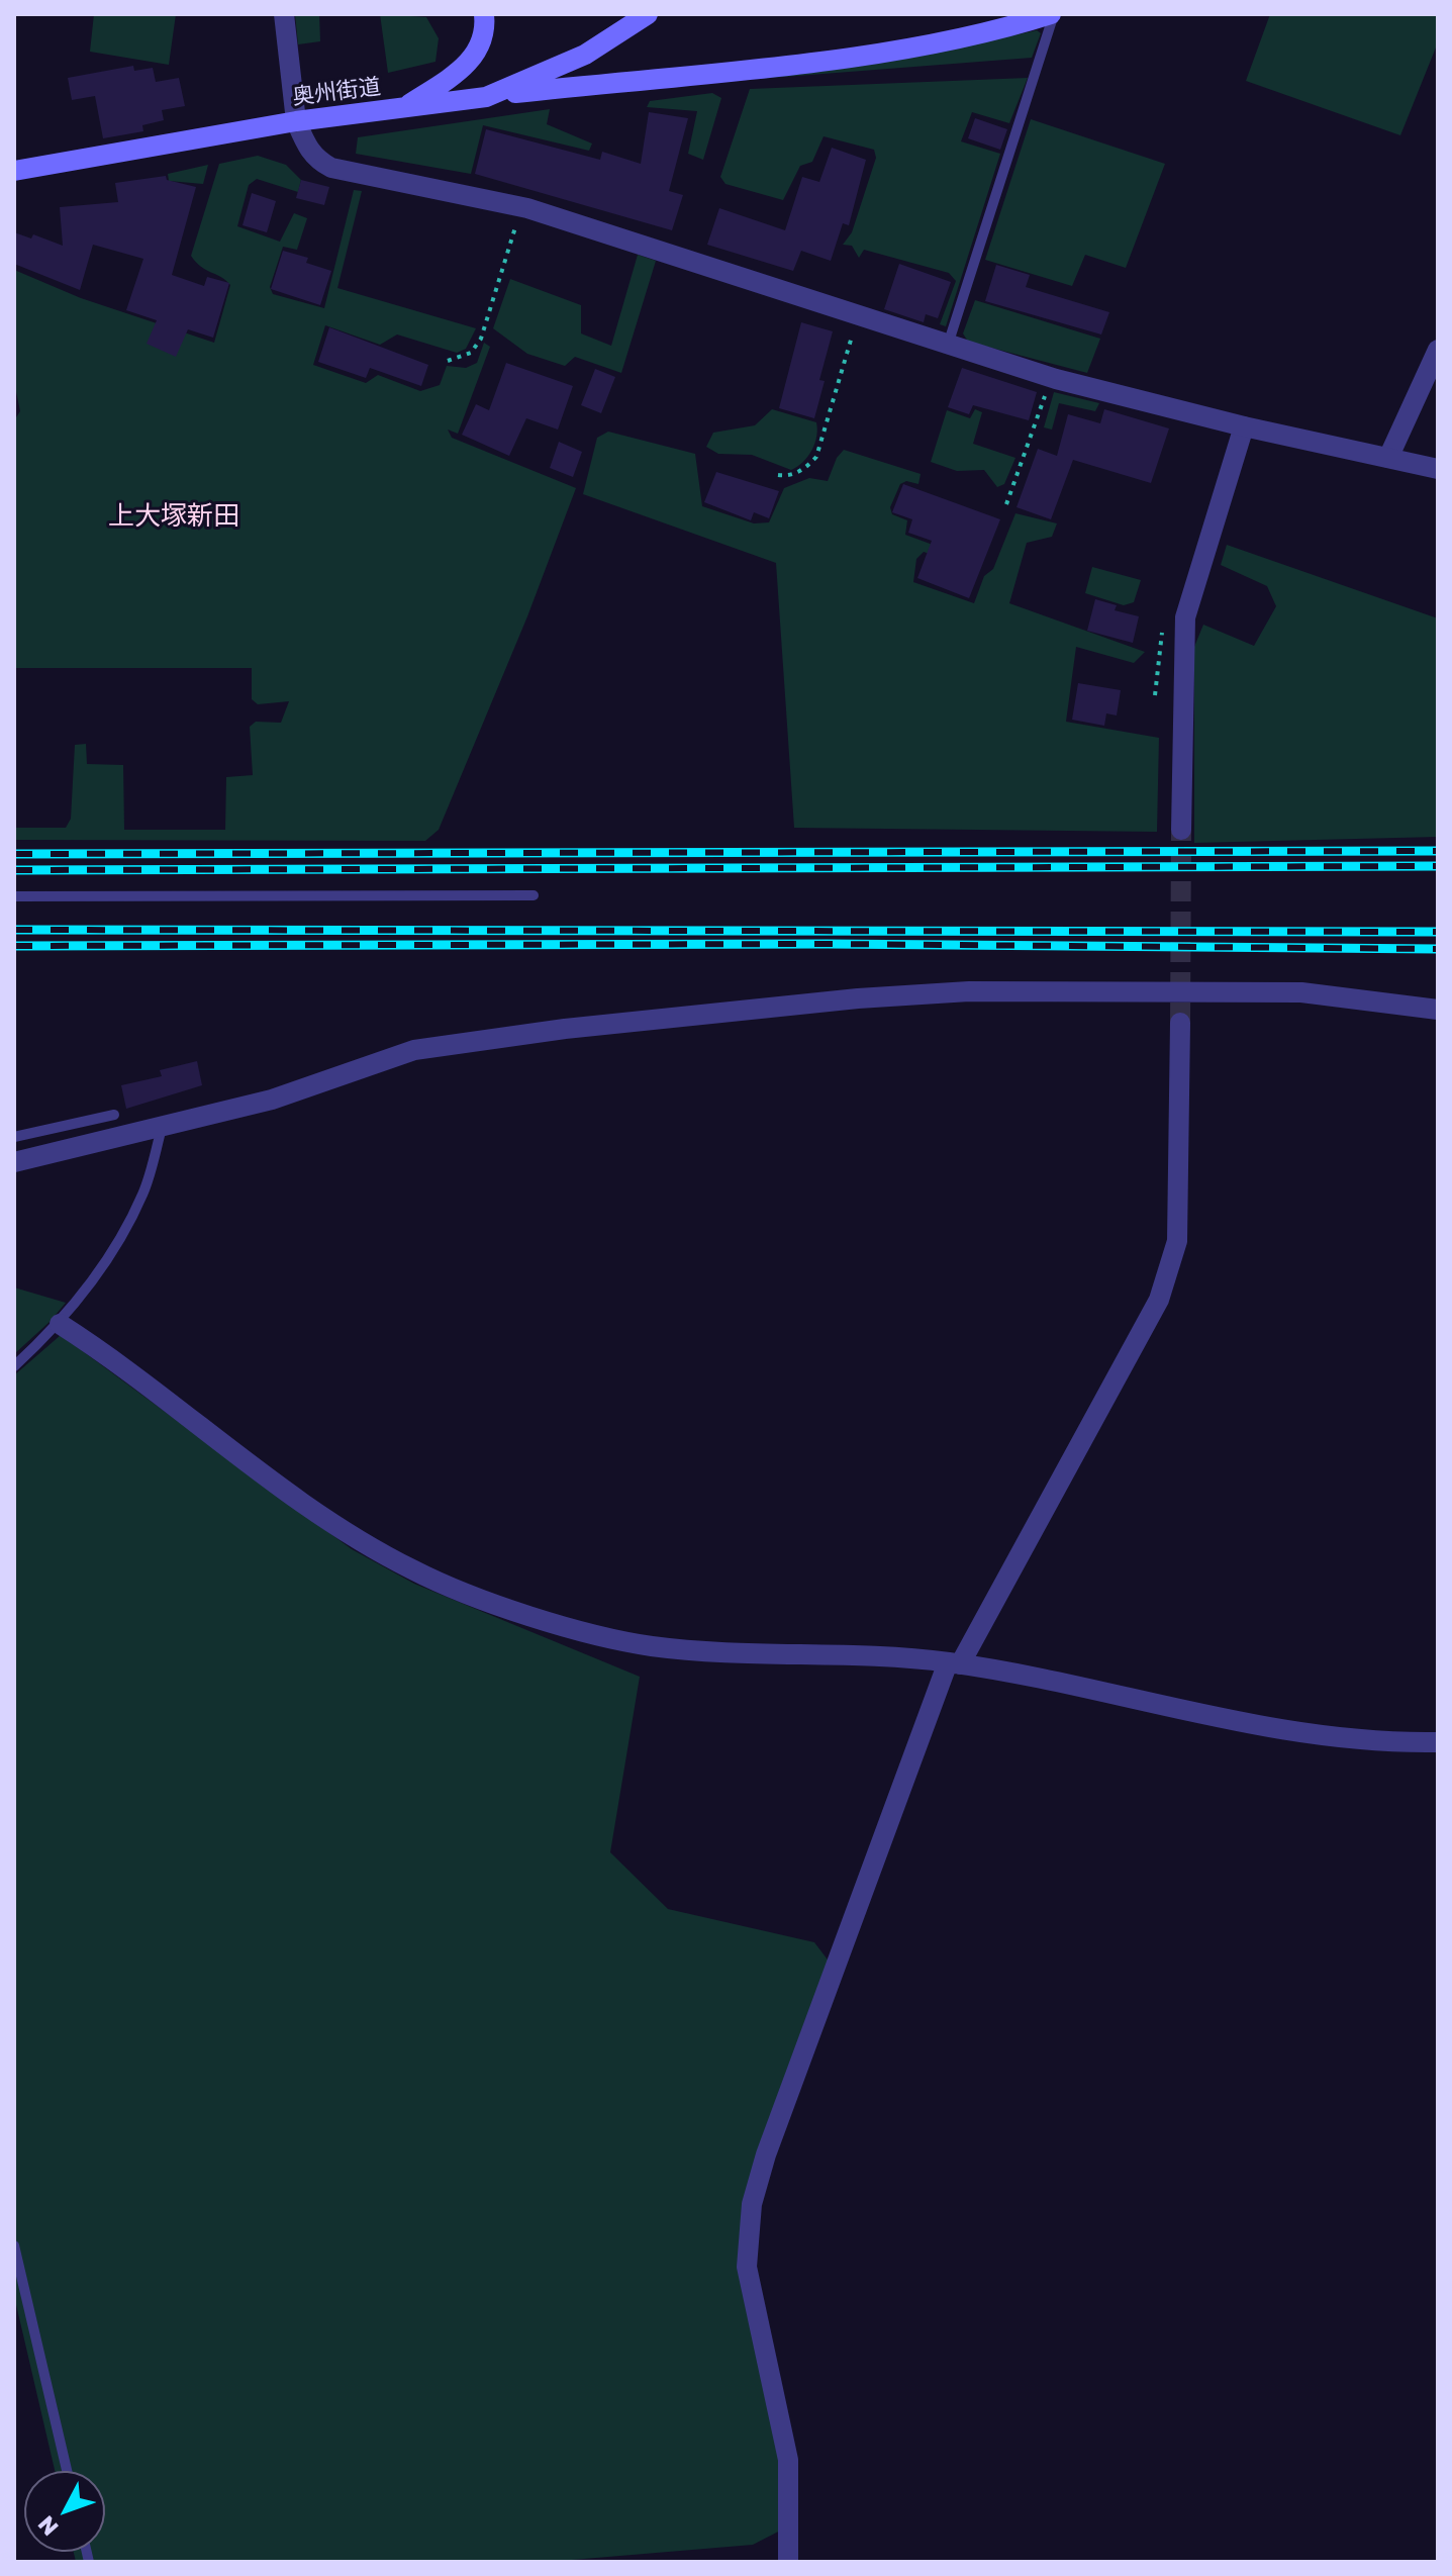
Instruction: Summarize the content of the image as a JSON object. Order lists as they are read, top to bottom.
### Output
{
  "streets": {
    "main road": ["奥州街道"]
  },
  "districts": ["上大塚新田"],
  "north": "bottom left"
}
